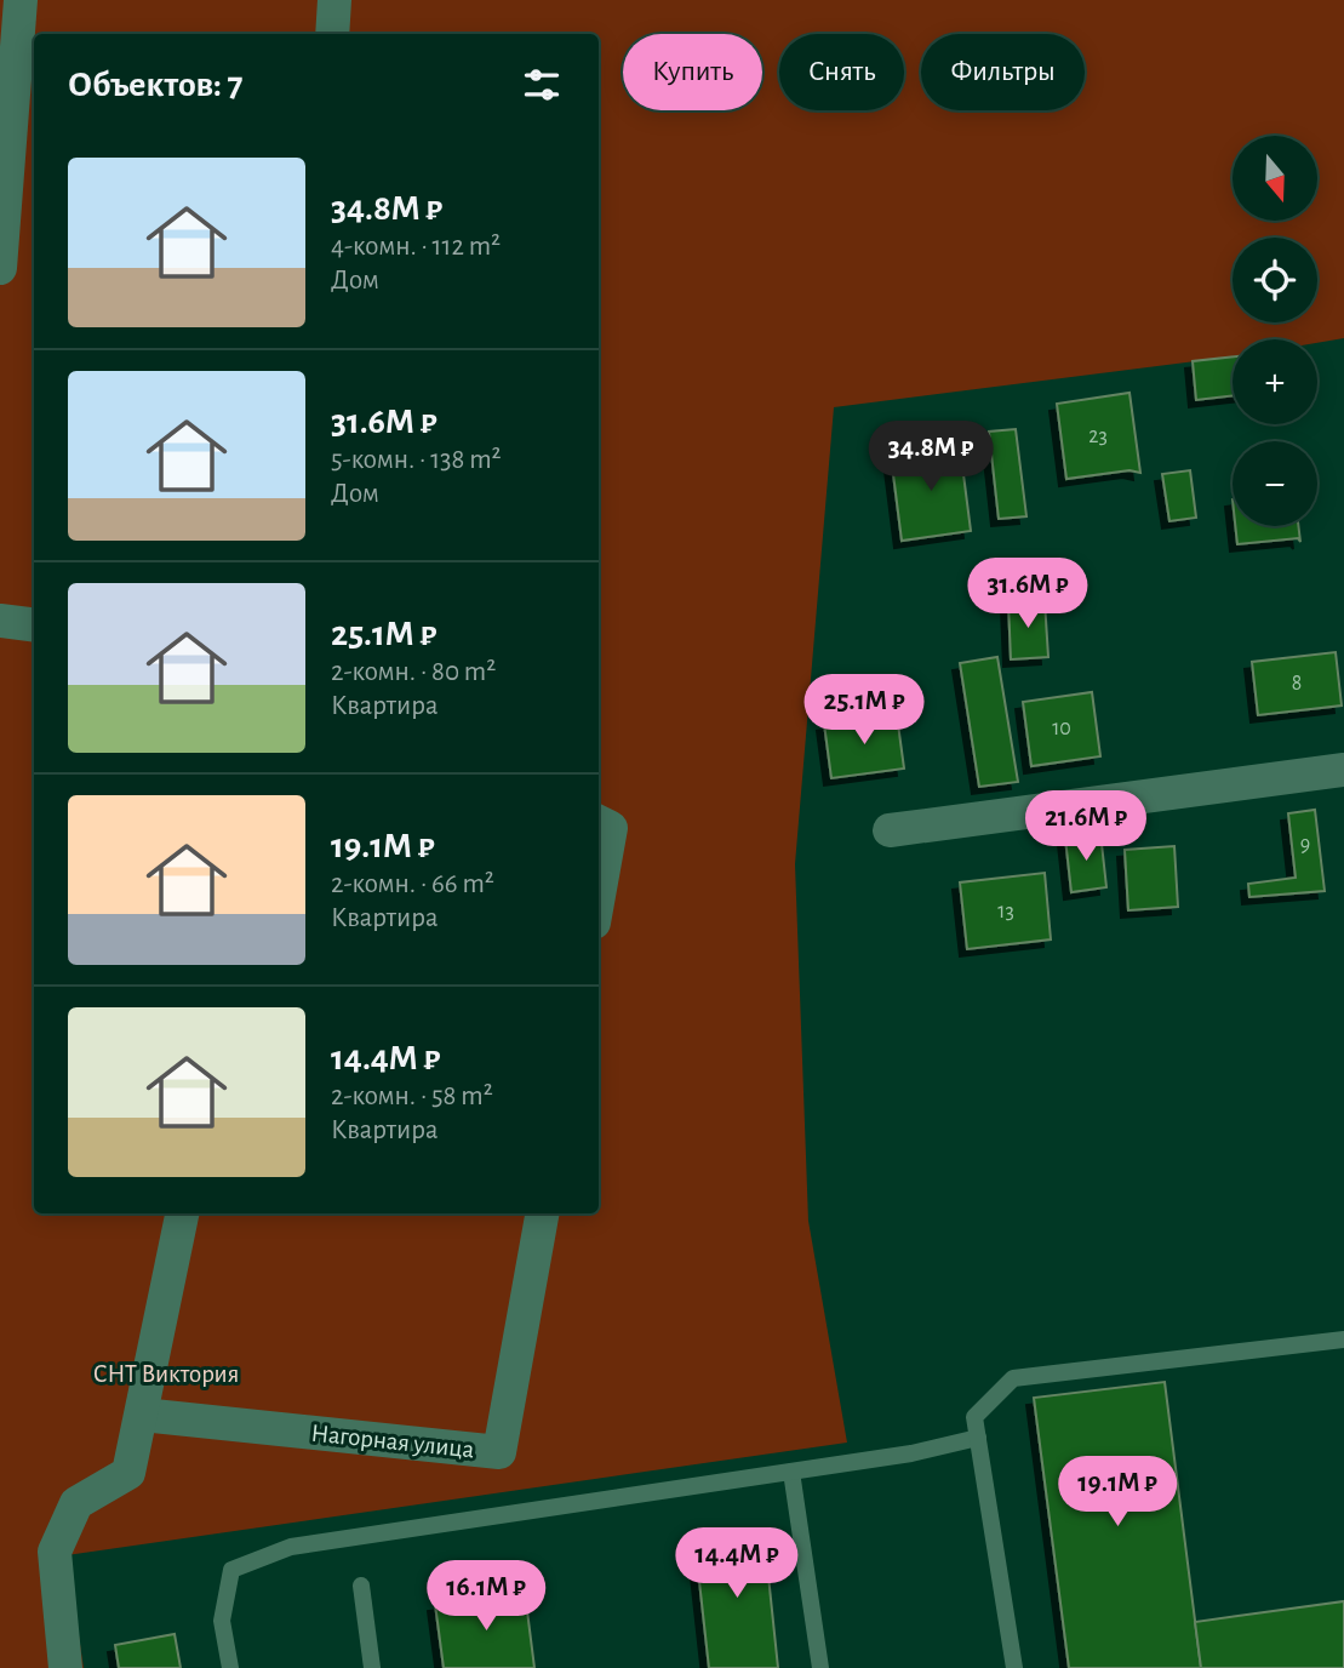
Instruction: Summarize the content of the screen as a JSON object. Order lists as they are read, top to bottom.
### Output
{
  "streets": {
    "street": ["Нагорная улица"]
  },
  "parks": ["СНТ Виктория"],
  "house_numbers": [
    "23",
    "8",
    "10",
    "9",
    "13"
  ],
  "north": "bottom",
  "page": {
    "chip": ["Купить", "Снять", "Фильтры"],
    "heading": "Объектов: 7",
    "map_buttons": ["+", "−"],
    "list": [
      {
        "name": "34.8M ₽",
        "note": "4-комн. · 112 m² · Дом"
      },
      {
        "name": "31.6M ₽",
        "note": "5-комн. · 138 m² · Дом"
      },
      {
        "name": "25.1M ₽",
        "note": "2-комн. · 80 m² · Квартира"
      },
      {
        "name": "19.1M ₽",
        "note": "2-комн. · 66 m² · Квартира"
      },
      {
        "name": "14.4M ₽",
        "note": "2-комн. · 58 m² · Квартира"
      }
    ],
    "price": [
      "34.8M ₽",
      "31.6M ₽",
      "25.1M ₽",
      "21.6M ₽",
      "19.1M ₽",
      "14.4M ₽",
      "16.1M ₽"
    ]
  }
}
